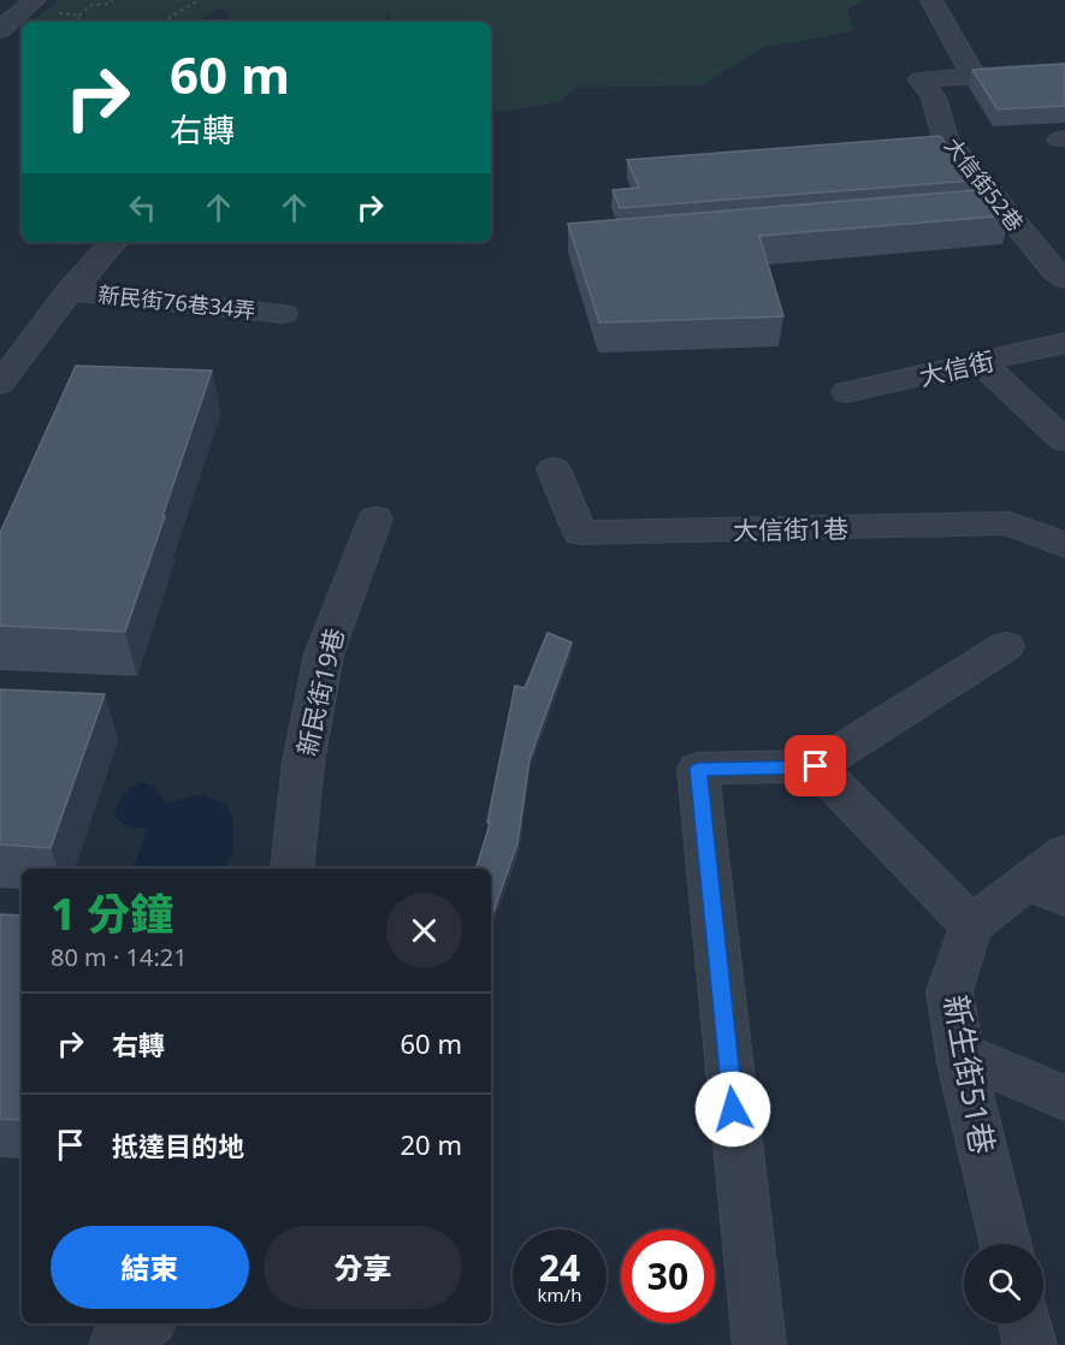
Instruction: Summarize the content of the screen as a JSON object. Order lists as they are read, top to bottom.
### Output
{
  "streets": {
    "street": [
      "大信街52巷",
      "新民街76巷34弄",
      "大信街",
      "大信街1巷",
      "新民街19巷",
      "新生街51巷"
    ]
  },
  "page": {
    "turn": ["60 m", "右轉"],
    "heading": ["1 分鐘", "80 m · 14:21"],
    "list": [
      {
        "name": "右轉",
        "value": "60 m"
      },
      {
        "name": "抵達目的地",
        "value": "20 m"
      }
    ],
    "buttons": ["結束", "分享"],
    "speed": "24 km/h",
    "limit": "30"
  }
}
